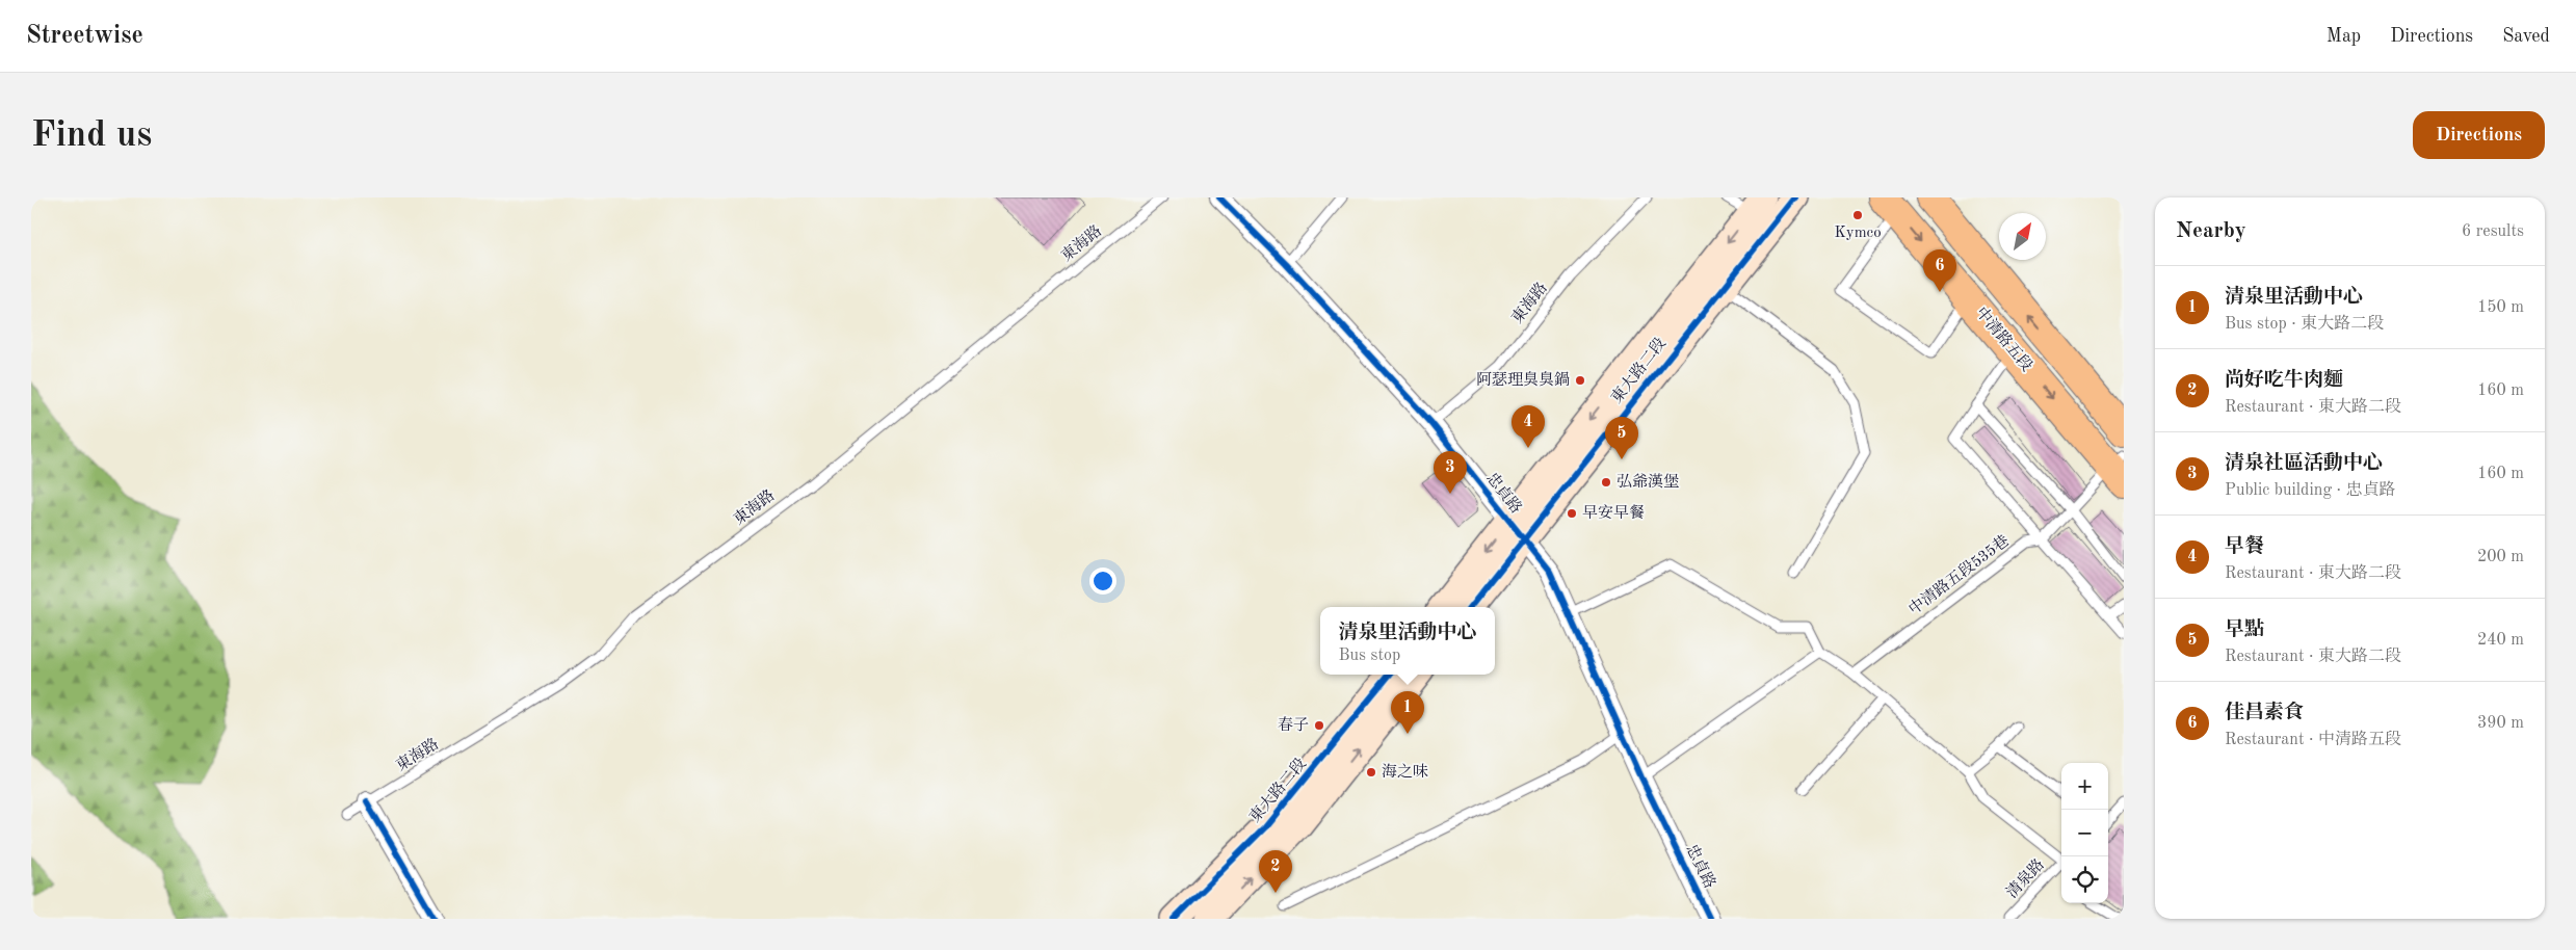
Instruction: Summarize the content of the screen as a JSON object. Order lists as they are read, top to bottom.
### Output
{
  "streets": {
    "main road": ["中清路五段"],
    "street": ["東大路二段", "忠貞路"],
    "lane": ["東海路", "中清路五段535巷", "清泉路"]
  },
  "crossings": [
    ["東海路", "忠貞路"],
    ["中清路五段", "中清路五段535巷"],
    ["東大路二段", "忠貞路"]
  ],
  "places": [
    "Kymco",
    "阿瑟理臭臭鍋",
    "弘爺漢堡",
    "早安早餐",
    "春子",
    "海之味"
  ],
  "north": "top right",
  "page": {
    "header": "Streetwise",
    "nav": ["Map", "Directions", "Saved"],
    "buttons": "Directions",
    "title": "Find us",
    "heading": ["Nearby", "6 results"],
    "pins": [
      "6",
      "4",
      "5",
      "3",
      "1",
      "2"
    ],
    "list": [
      {
        "mark": "1",
        "name": "清泉里活動中心",
        "note": "Bus stop · 東大路二段",
        "value": "150 m"
      },
      {
        "mark": "2",
        "name": "尚好吃牛肉麵",
        "note": "Restaurant · 東大路二段",
        "value": "160 m"
      },
      {
        "mark": "3",
        "name": "清泉社區活動中心",
        "note": "Public building · 忠貞路",
        "value": "160 m"
      },
      {
        "mark": "4",
        "name": "早餐",
        "note": "Restaurant · 東大路二段",
        "value": "200 m"
      },
      {
        "mark": "5",
        "name": "早點",
        "note": "Restaurant · 東大路二段",
        "value": "240 m"
      },
      {
        "mark": "6",
        "name": "佳昌素食",
        "note": "Restaurant · 中清路五段",
        "value": "390 m"
      }
    ],
    "popup": ["清泉里活動中心", "Bus stop"],
    "map_buttons": ["+", "−"]
  }
}
